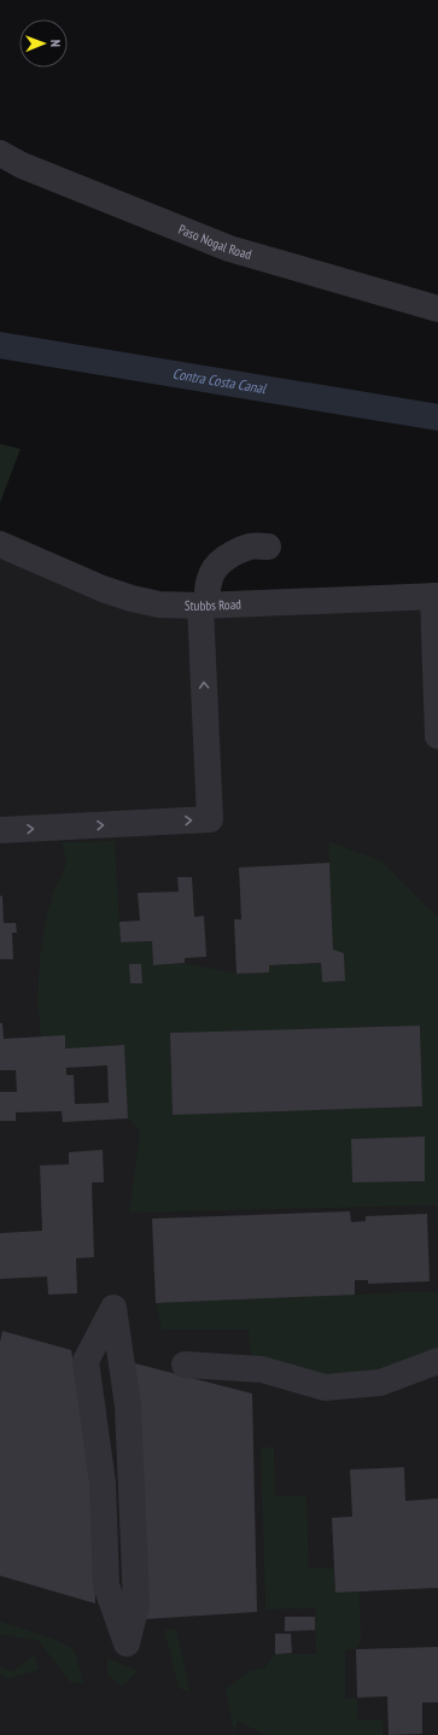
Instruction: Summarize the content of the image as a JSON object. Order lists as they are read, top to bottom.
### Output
{
  "streets": {
    "street": ["Paso Nogal Road", "Stubbs Road"]
  },
  "water": ["Contra Costa Canal"],
  "north": "right"
}
